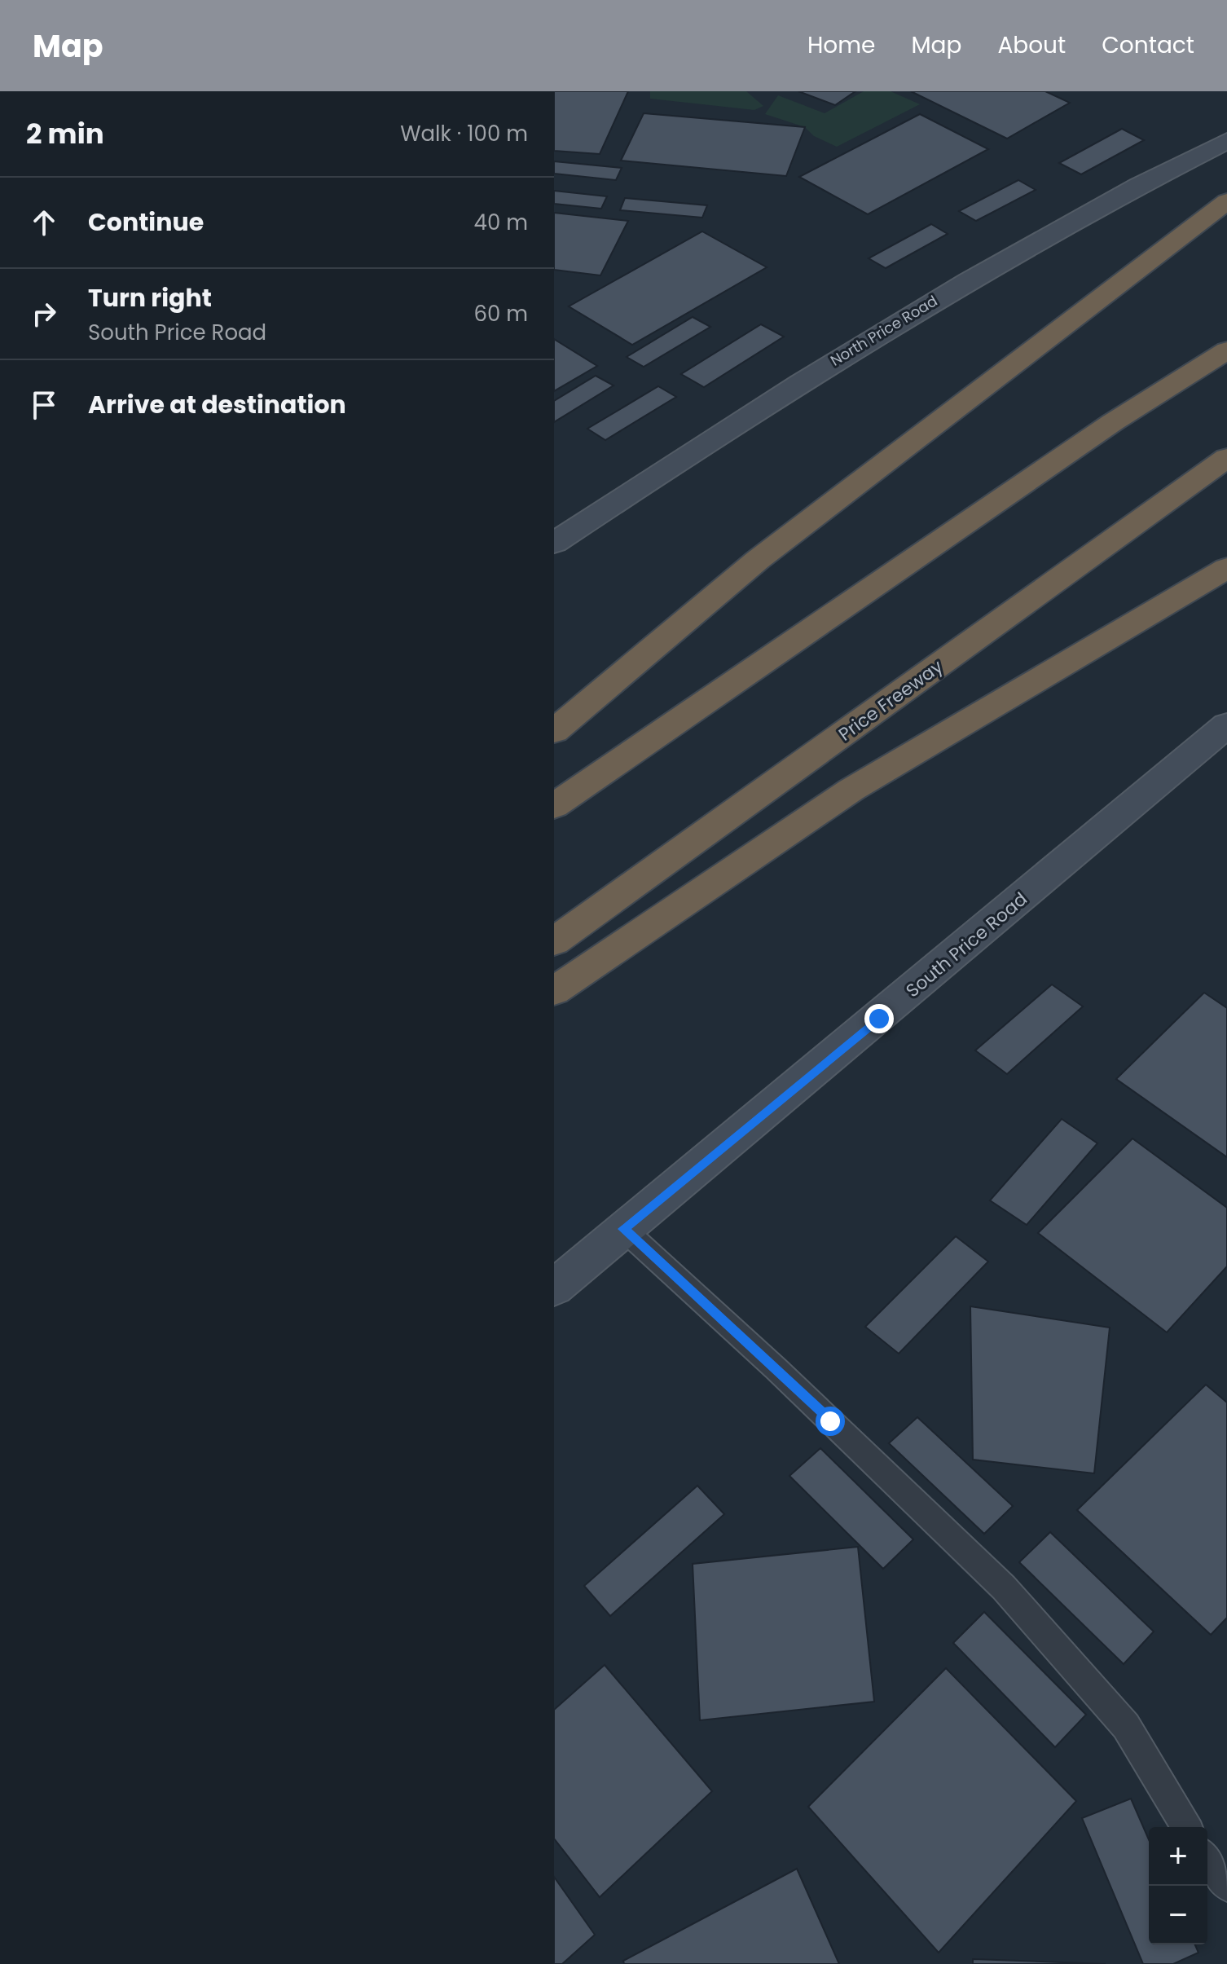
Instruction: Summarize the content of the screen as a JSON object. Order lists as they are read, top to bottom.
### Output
{
  "streets": {
    "highway": ["Price Freeway"],
    "main road": ["North Price Road", "South Price Road"]
  },
  "page": {
    "header": "Map",
    "nav": [
      "Home",
      "Map",
      "About",
      "Contact"
    ],
    "heading": ["2 min", "Walk · 100 m"],
    "list": [
      ["Continue", "40 m"],
      ["Turn right", "South Price Road", "60 m"],
      "Arrive at destination"
    ],
    "map_buttons": ["+", "−"]
  }
}
